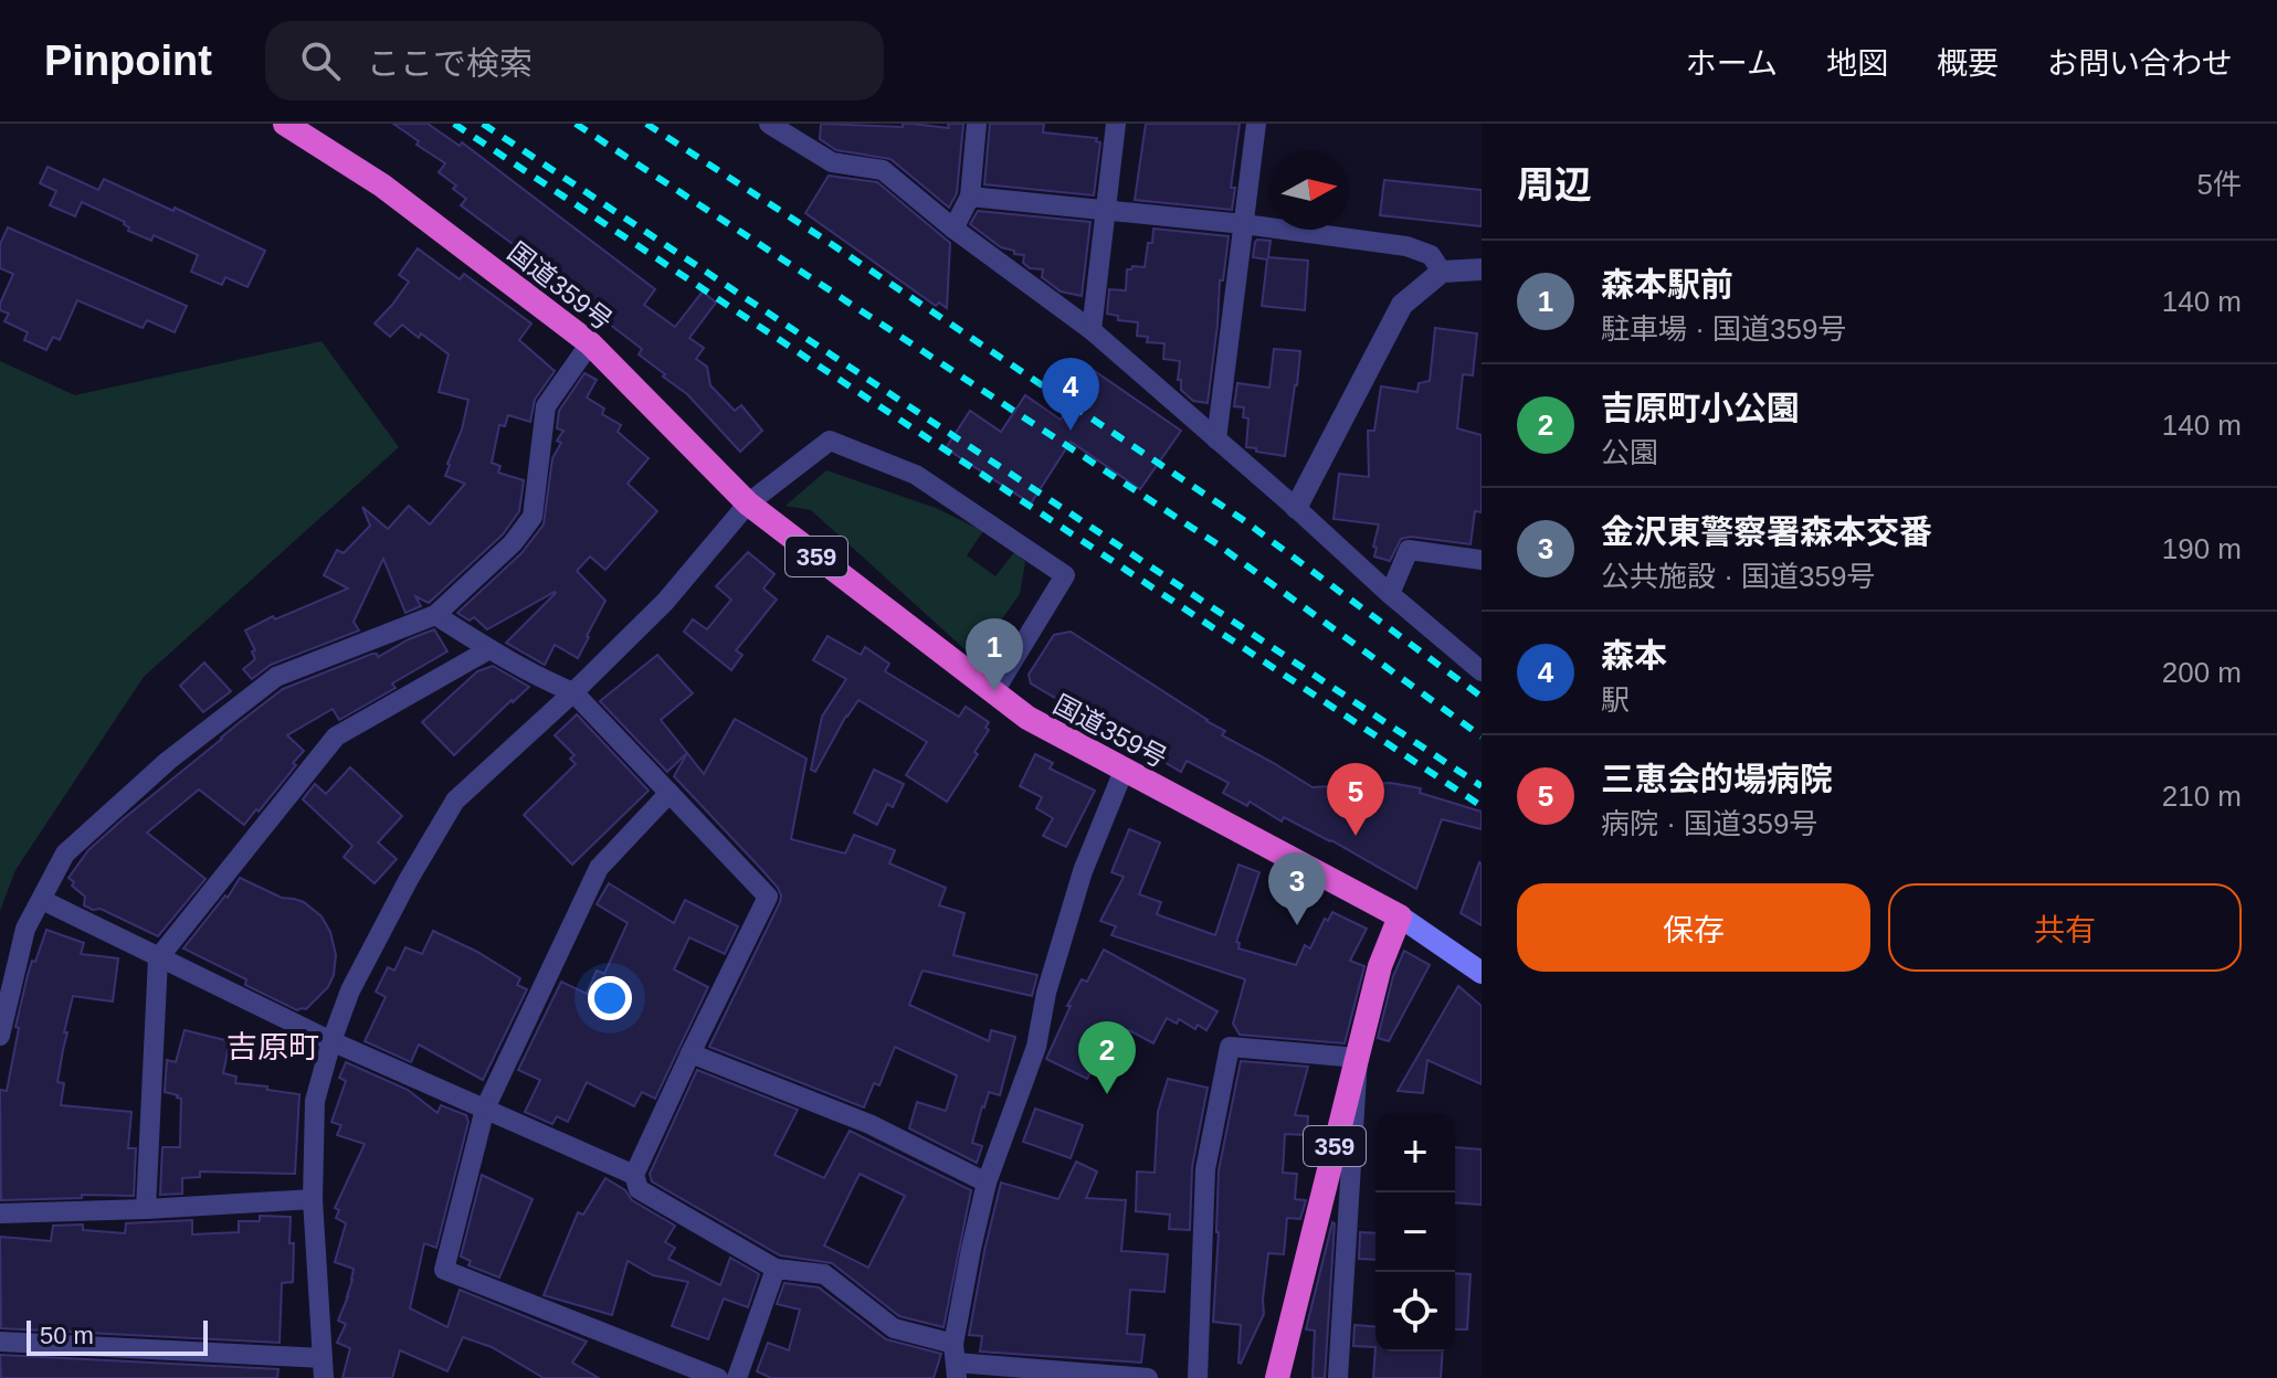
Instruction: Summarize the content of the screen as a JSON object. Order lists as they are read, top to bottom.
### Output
{
  "streets": {
    "highway": ["国道359号", "359"]
  },
  "crossings": [
    ["国道359号", "359"]
  ],
  "districts": ["吉原町"],
  "scale_bar": "50 m",
  "north": "right",
  "page": {
    "header": "Pinpoint",
    "search": "ここで検索",
    "nav": [
      "ホーム",
      "地図",
      "概要",
      "お問い合わせ"
    ],
    "heading": ["周辺", "5件"],
    "list": [
      {
        "mark": "1",
        "name": "森本駅前",
        "note": "駐車場 · 国道359号",
        "value": "140 m"
      },
      {
        "mark": "2",
        "name": "吉原町小公園",
        "note": "公園",
        "value": "140 m"
      },
      {
        "mark": "3",
        "name": "金沢東警察署森本交番",
        "note": "公共施設 · 国道359号",
        "value": "190 m"
      },
      {
        "mark": "4",
        "name": "森本",
        "note": "駅",
        "value": "200 m"
      },
      {
        "mark": "5",
        "name": "三恵会的場病院",
        "note": "病院 · 国道359号",
        "value": "210 m"
      }
    ],
    "pins": [
      "4",
      "1",
      "5",
      "3",
      "2"
    ],
    "buttons": ["保存", "共有"],
    "map_buttons": ["+", "−"],
    "scale": "50 m"
  }
}
